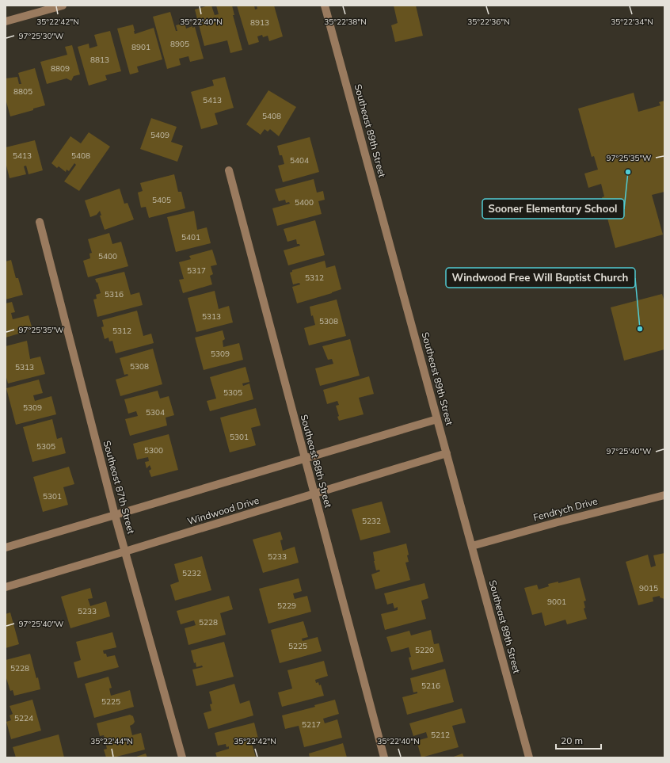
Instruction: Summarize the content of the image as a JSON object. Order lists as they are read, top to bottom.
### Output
{
  "streets": {
    "street": [
      "Southeast 89th Street",
      "Southeast 88th Street",
      "Southeast 87th Street",
      "Fendrych Drive",
      "Windwood Drive"
    ]
  },
  "crossings": [
    ["Southeast 89th Street", "Fendrych Drive"],
    ["Southeast 89th Street", "Windwood Drive"],
    ["Southeast 88th Street", "Windwood Drive"],
    ["Southeast 87th Street", "Windwood Drive"]
  ],
  "places": ["Sooner Elementary School", "Windwood Free Will Baptist Church"],
  "house_numbers": [
    "8913",
    "8905",
    "8901",
    "8813",
    "8809",
    "8805",
    "5413",
    "5408",
    "5409",
    "5413",
    "5408",
    "5404",
    "5405",
    "5400",
    "5401",
    "5400",
    "5317",
    "5312",
    "5316",
    "5313",
    "5308",
    "5312",
    "5309",
    "5308",
    "5313",
    "5305",
    "5309",
    "5304",
    "5301",
    "5305",
    "5300",
    "5301",
    "5232",
    "5233",
    "5232",
    "9015",
    "9001",
    "5229",
    "5233",
    "5228",
    "5225",
    "5220",
    "5228",
    "5216",
    "5225",
    "5224",
    "5217",
    "5212"
  ],
  "scale_bar": "20 m",
  "coordinates": [
    "35°22'42\"N",
    "35°22'40\"N",
    "35°22'38\"N",
    "35°22'34\"N",
    "35°22'36\"N",
    "97°25'30\"W",
    "97°25'35\"W",
    "97°25'40\"W",
    "35°22'44\"N"
  ]
}
